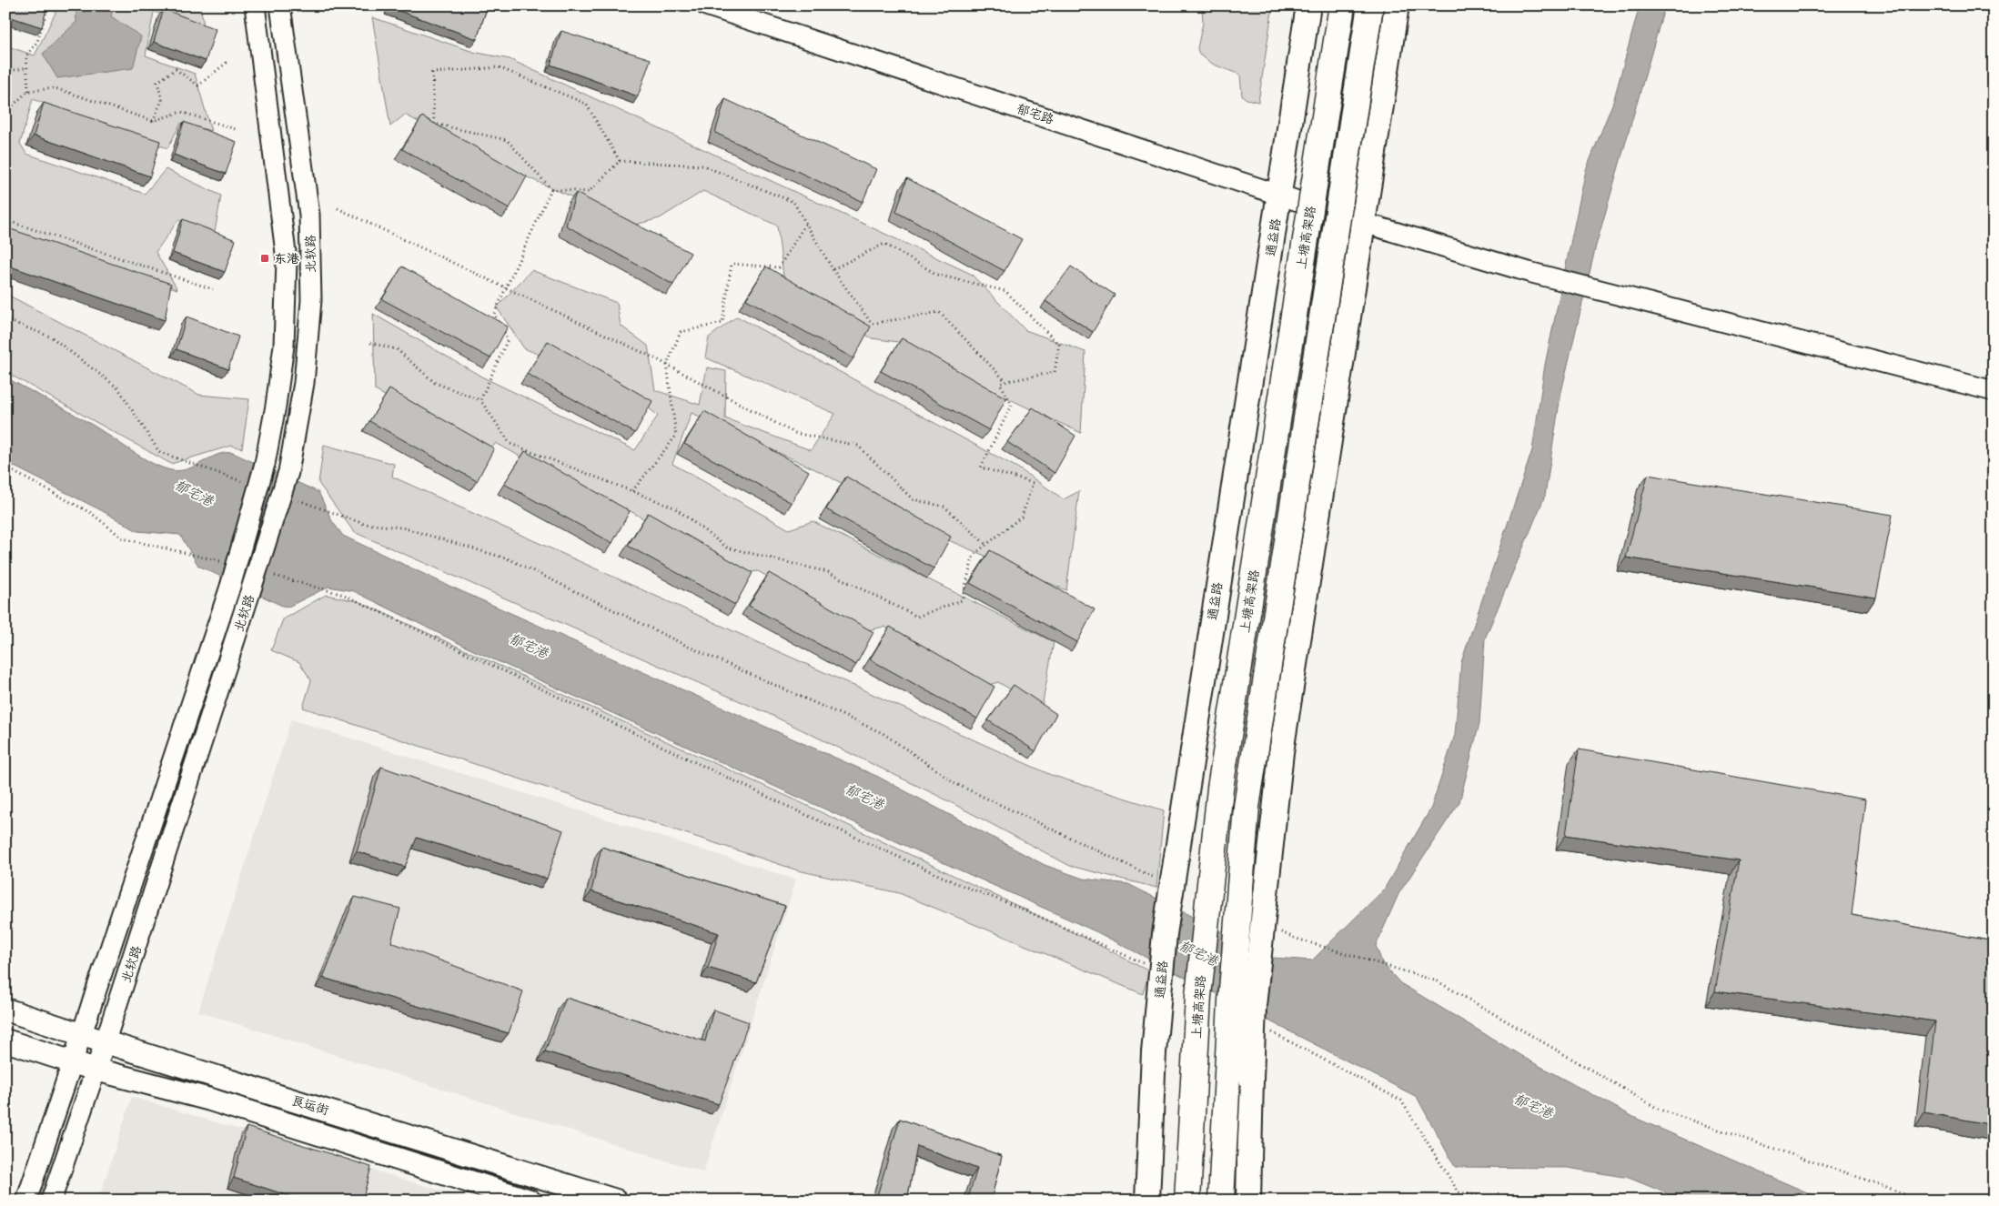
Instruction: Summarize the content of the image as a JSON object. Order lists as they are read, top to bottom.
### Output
{
  "streets": {
    "highway": ["上塘高架路"],
    "main road": ["通益路", "良运街"],
    "street": ["郁宅路", "北软路"]
  },
  "crossings": [
    ["郁宅路", "通益路"],
    ["北软路", "良运街"]
  ],
  "water": ["郁宅港"],
  "places": {
    "transit": ["东港"]
  }
}
